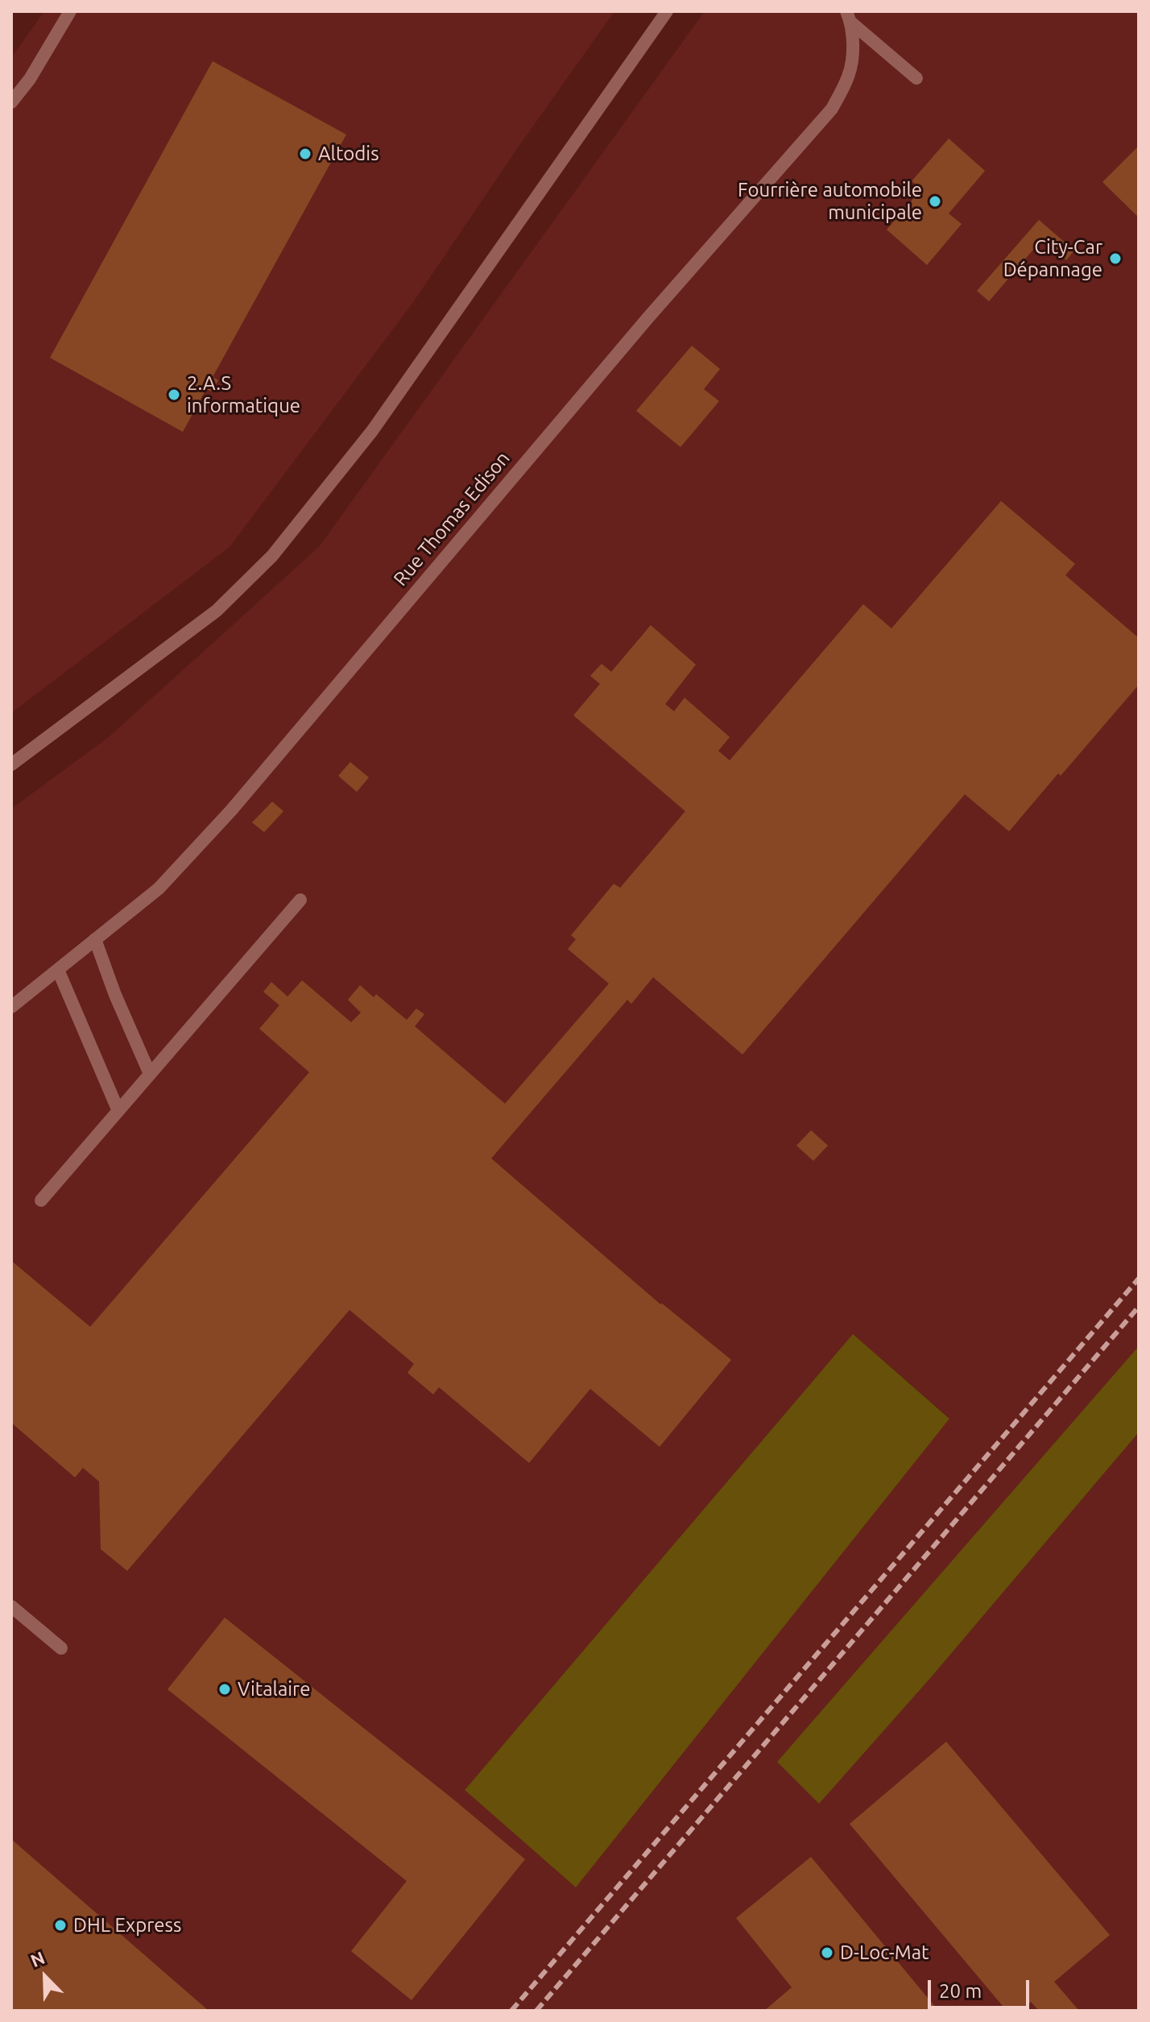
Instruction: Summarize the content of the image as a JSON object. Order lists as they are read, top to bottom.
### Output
{
  "streets": {
    "street": ["Rue Thomas Edison"]
  },
  "places": [
    "Altodis",
    "Fourrière automobile municipale",
    "City-Car Dépannage",
    "2.A.S informatique",
    "Vitalaire",
    "DHL Express",
    "D-Loc-Mat"
  ],
  "scale_bar": "20 m",
  "north": "top left"
}
